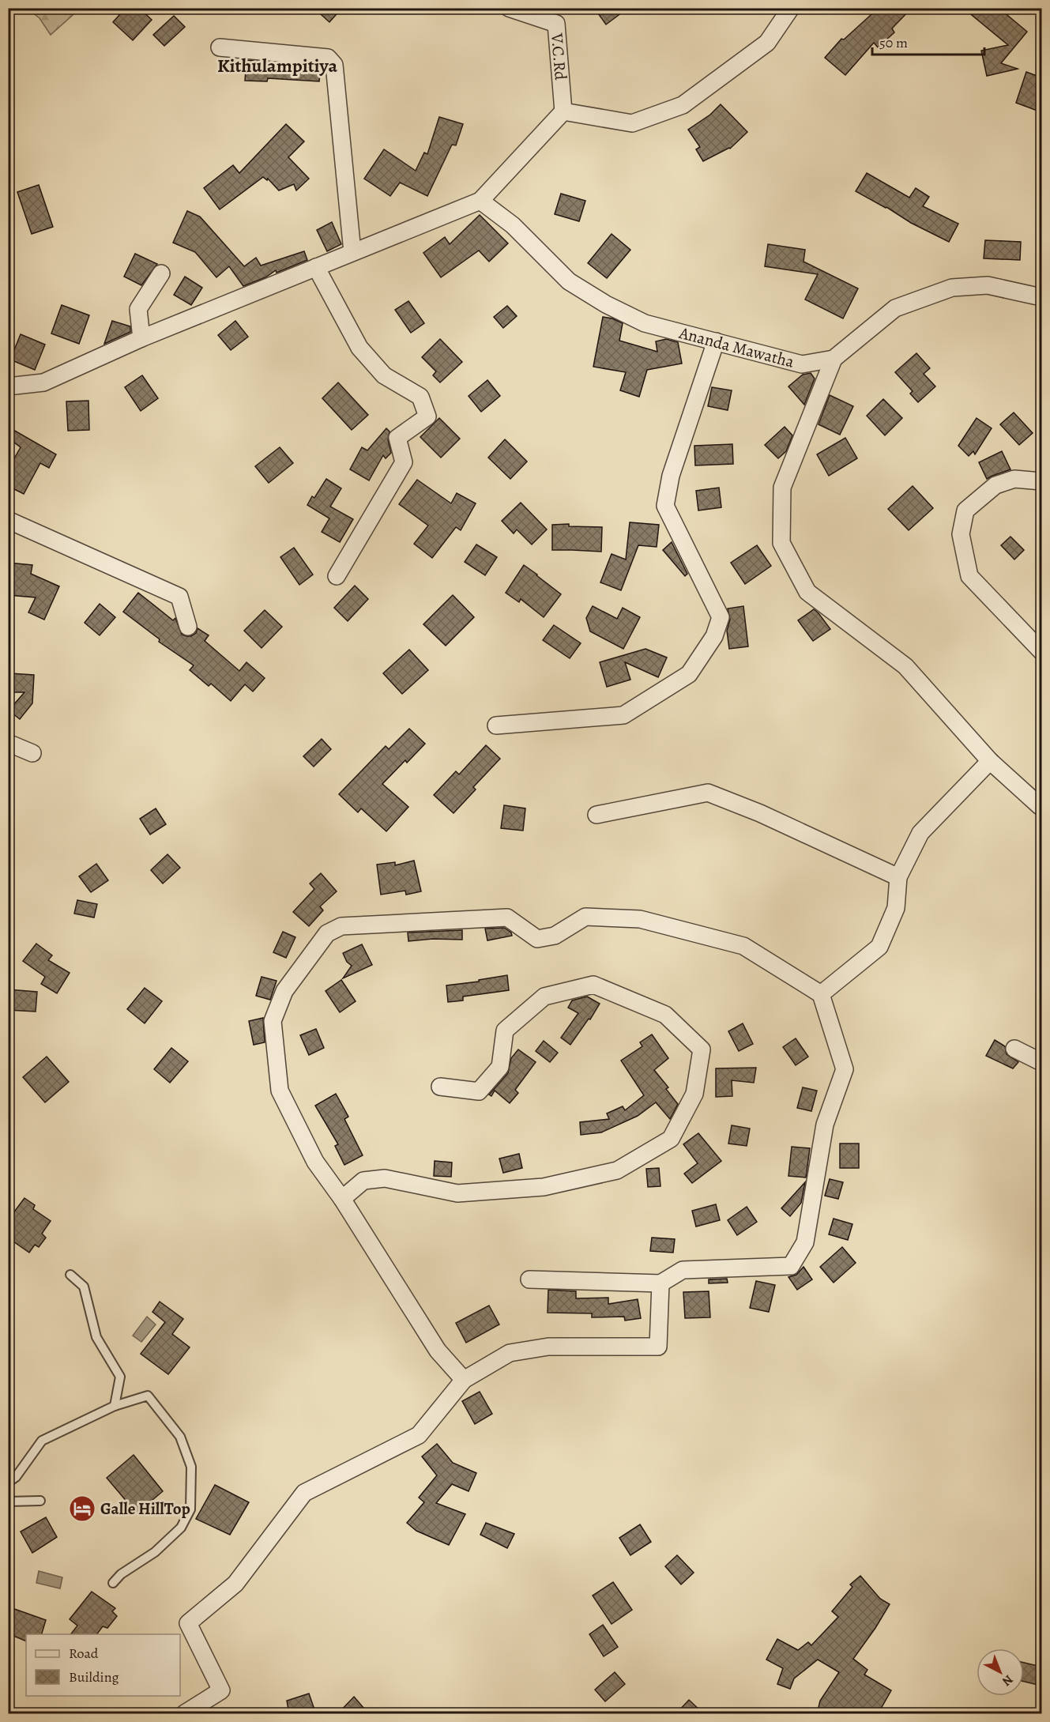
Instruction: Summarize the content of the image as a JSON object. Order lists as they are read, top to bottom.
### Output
{
  "streets": {
    "street": ["V.C.Rd", "Ananda Mawatha"]
  },
  "districts": ["Kithulampitiya"],
  "places": {
    "hotel": ["Galle HillTop"]
  },
  "legend": ["Road", "Building"],
  "scale_bar": "50 m",
  "north": "bottom right"
}
